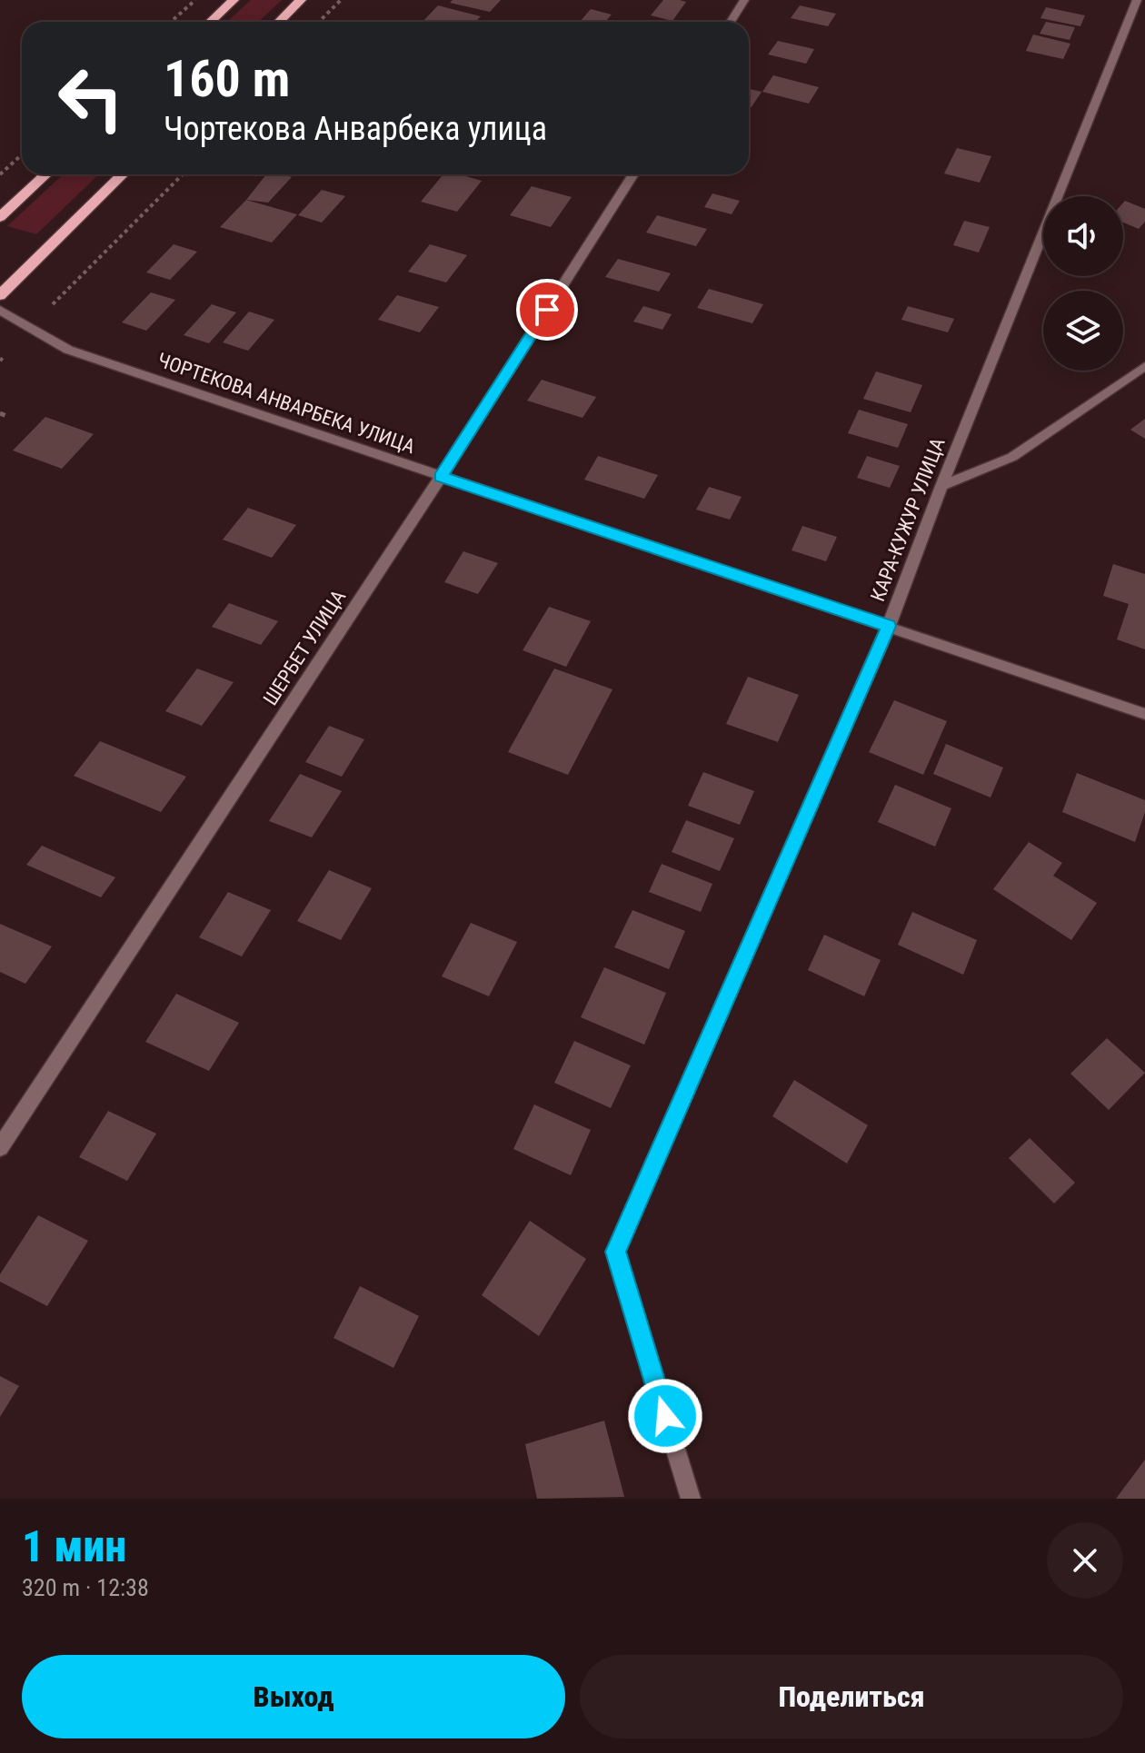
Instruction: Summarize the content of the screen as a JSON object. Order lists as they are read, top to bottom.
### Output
{
  "streets": {
    "street": ["ЧОРТЕКОВА АНВАРБЕКА УЛИЦА", "КАРА-КУЖУР УЛИЦА", "ШЕРБЕТ УЛИЦА"]
  },
  "crossings": [
    ["ЧОРТЕКОВА АНВАРБЕКА УЛИЦА", "КАРА-КУЖУР УЛИЦА"],
    ["ЧОРТЕКОВА АНВАРБЕКА УЛИЦА", "ШЕРБЕТ УЛИЦА"]
  ],
  "page": {
    "turn": ["160 m", "Чортекова Анварбека улица"],
    "heading": ["1 мин", "320 m · 12:38"],
    "buttons": ["Выход", "Поделиться"]
  }
}
